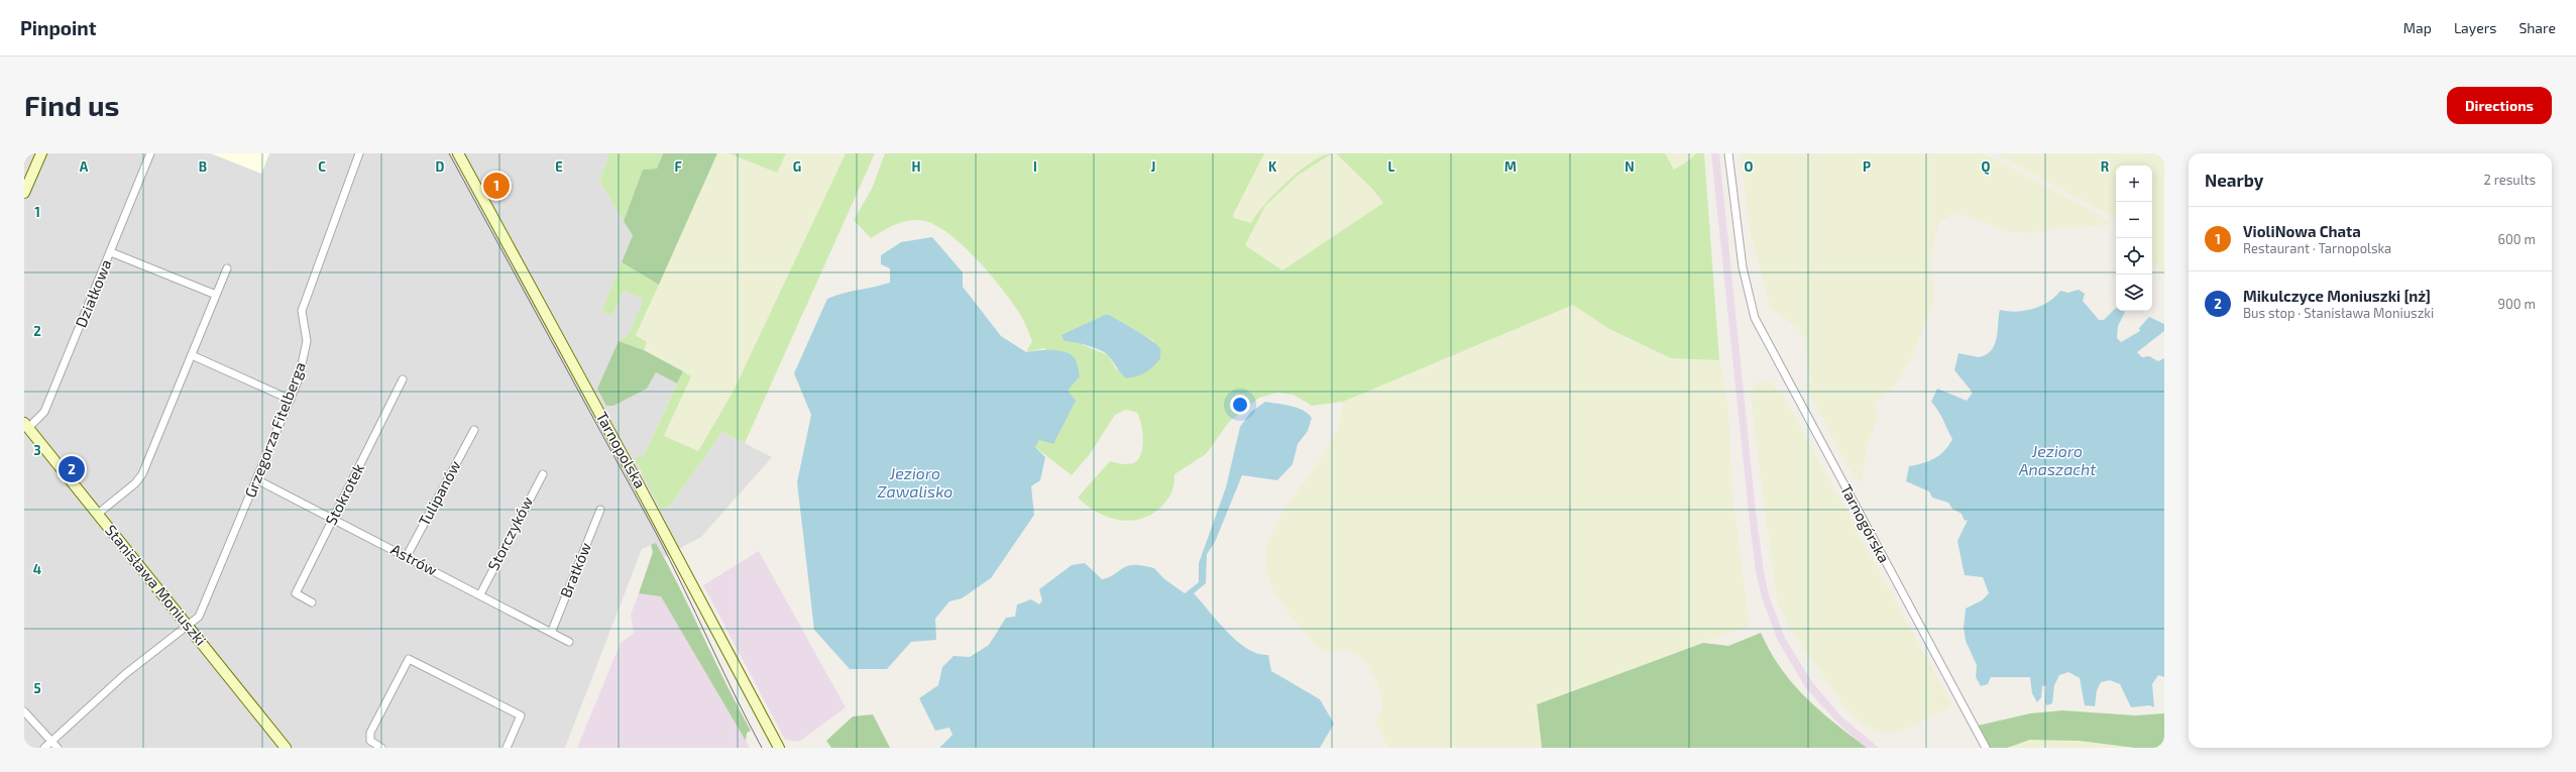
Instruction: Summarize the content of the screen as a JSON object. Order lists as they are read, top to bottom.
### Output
{
  "streets": {
    "main road": ["Tarnopolska", "Stanisława Moniuszki"],
    "street": [
      "Działkowa",
      "Grzegorza Fitelberga",
      "Tulipanów",
      "Stokrotek",
      "Tarnogórska",
      "Storczyków",
      "Astrów",
      "Bratków"
    ]
  },
  "crossings": [
    ["Działkowa", "Stanisława Moniuszki"],
    ["Grzegorza Fitelberga", "Astrów"],
    ["Grzegorza Fitelberga", "Stanisława Moniuszki"],
    ["Tulipanów", "Astrów"],
    ["Stokrotek", "Astrów"],
    ["Storczyków", "Astrów"],
    ["Astrów", "Bratków"]
  ],
  "water": ["Jezioro Anaszacht", "Jezioro Zawalisko"],
  "page": {
    "header": "Pinpoint",
    "nav": ["Map", "Layers", "Share"],
    "buttons": "Directions",
    "title": "Find us",
    "heading": ["Nearby", "2 results"],
    "map_buttons": ["+", "−"],
    "pins": ["1", "2"],
    "list": [
      {
        "mark": "1",
        "name": "VioliNowa Chata",
        "note": "Restaurant · Tarnopolska",
        "value": "600 m"
      },
      {
        "mark": "2",
        "name": "Mikulczyce Moniuszki [nż]",
        "note": "Bus stop · Stanisława Moniuszki",
        "value": "900 m"
      }
    ]
  },
  "grid": {
    "columns": [
      "A",
      "B",
      "C",
      "D",
      "E",
      "F",
      "G",
      "H",
      "I",
      "J",
      "K",
      "L",
      "M",
      "N",
      "O",
      "P",
      "Q",
      "R"
    ],
    "rows": [
      "1",
      "2",
      "3",
      "4",
      "5"
    ]
  }
}
